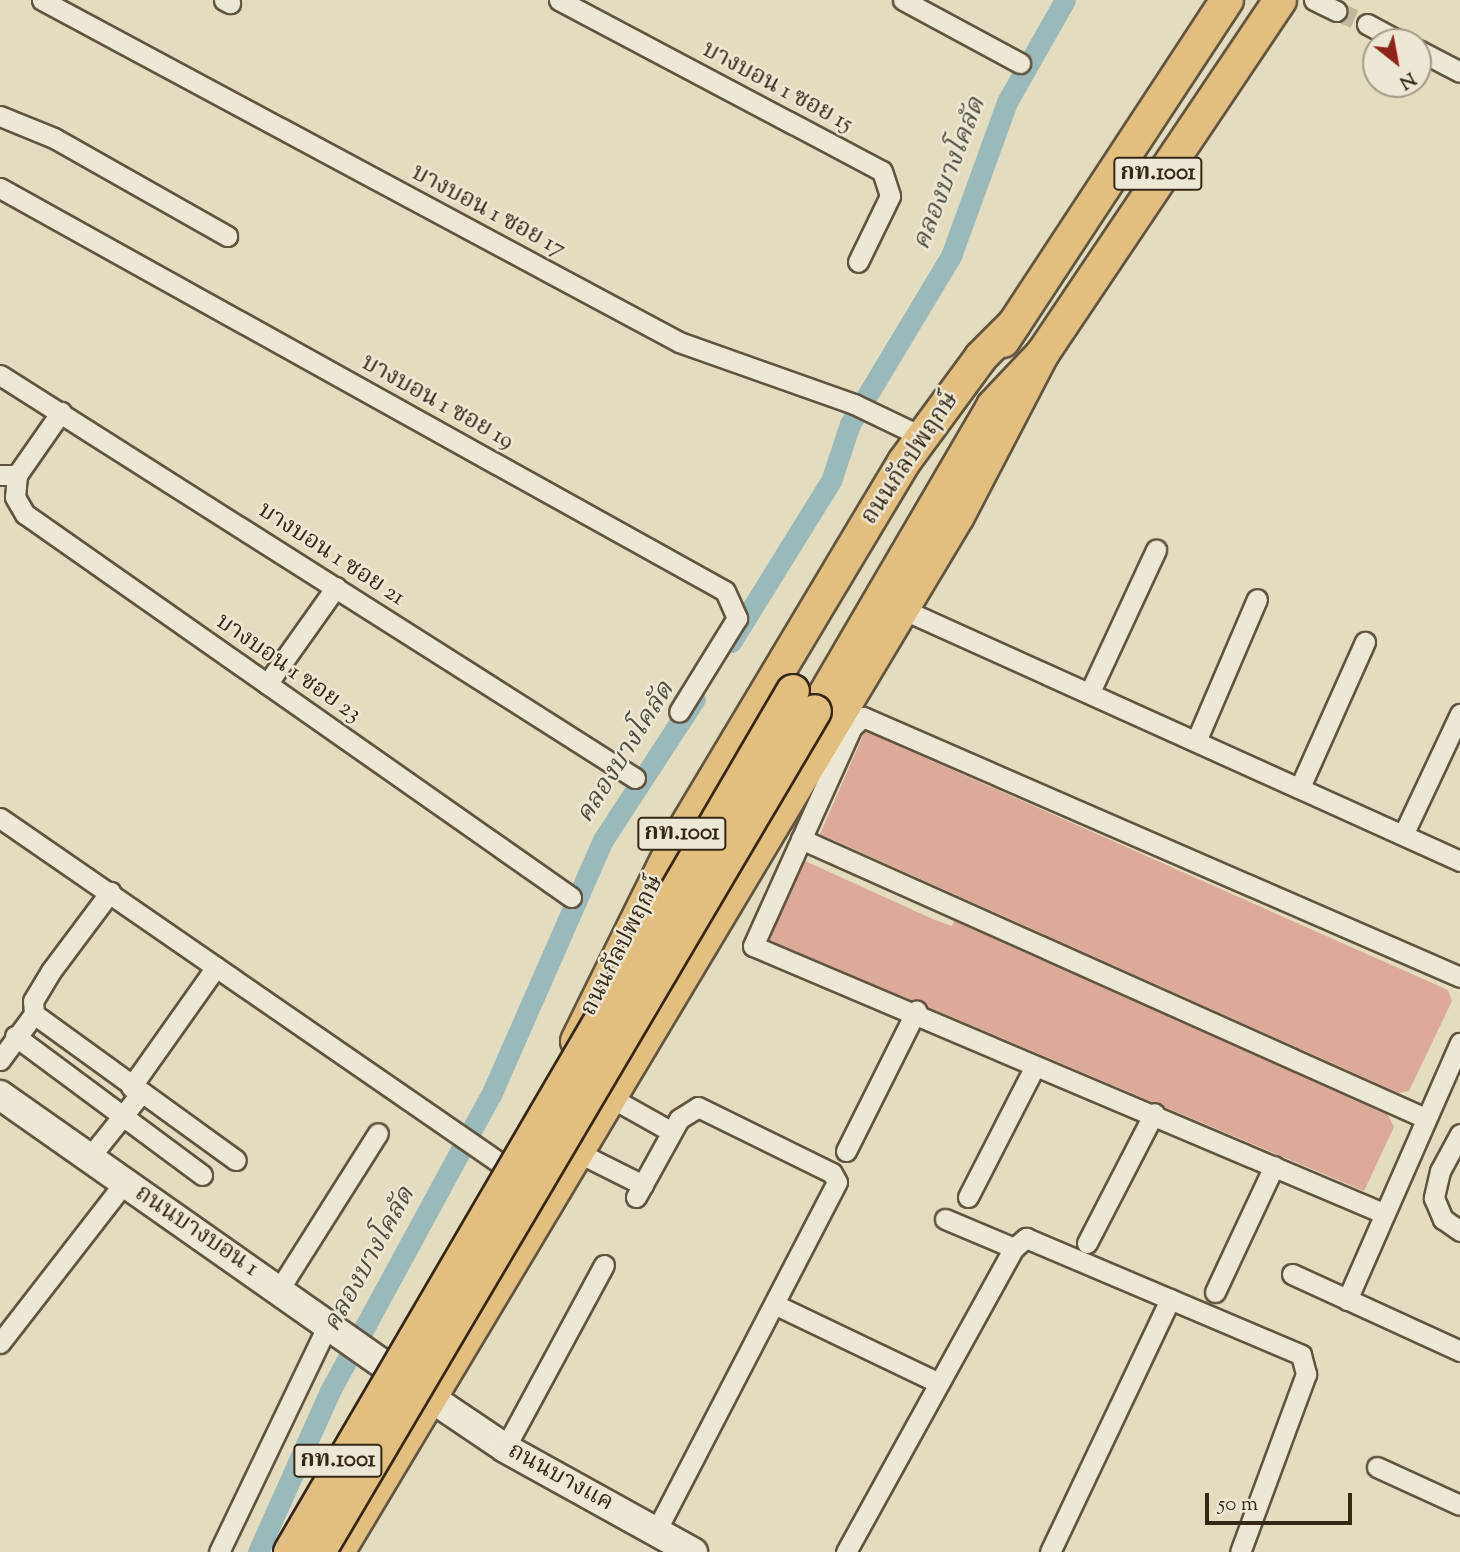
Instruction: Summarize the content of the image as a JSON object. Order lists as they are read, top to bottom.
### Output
{
  "streets": {
    "main road": [
      "กท.1001",
      "ถนนกัลปพฤกษ์",
      "ถนนบางบอน 1",
      "ถนนบางแค"
    ],
    "street": [
      "บางบอน 1 ซอย 15",
      "บางบอน 1 ซอย 17",
      "บางบอน 1 ซอย 19",
      "บางบอน 1 ซอย 21",
      "บางบอน 1 ซอย 23"
    ]
  },
  "crossings": [
    ["บางบอน 1 ซอย 17", "ถนนกัลปพฤกษ์"],
    ["ถนนกัลปพฤกษ์", "ถนนบางบอน 1"],
    ["ถนนกัลปพฤกษ์", "ถนนบางแค"]
  ],
  "water": ["คลองบางโคลัด"],
  "scale_bar": "50 m",
  "north": "bottom right"
}
